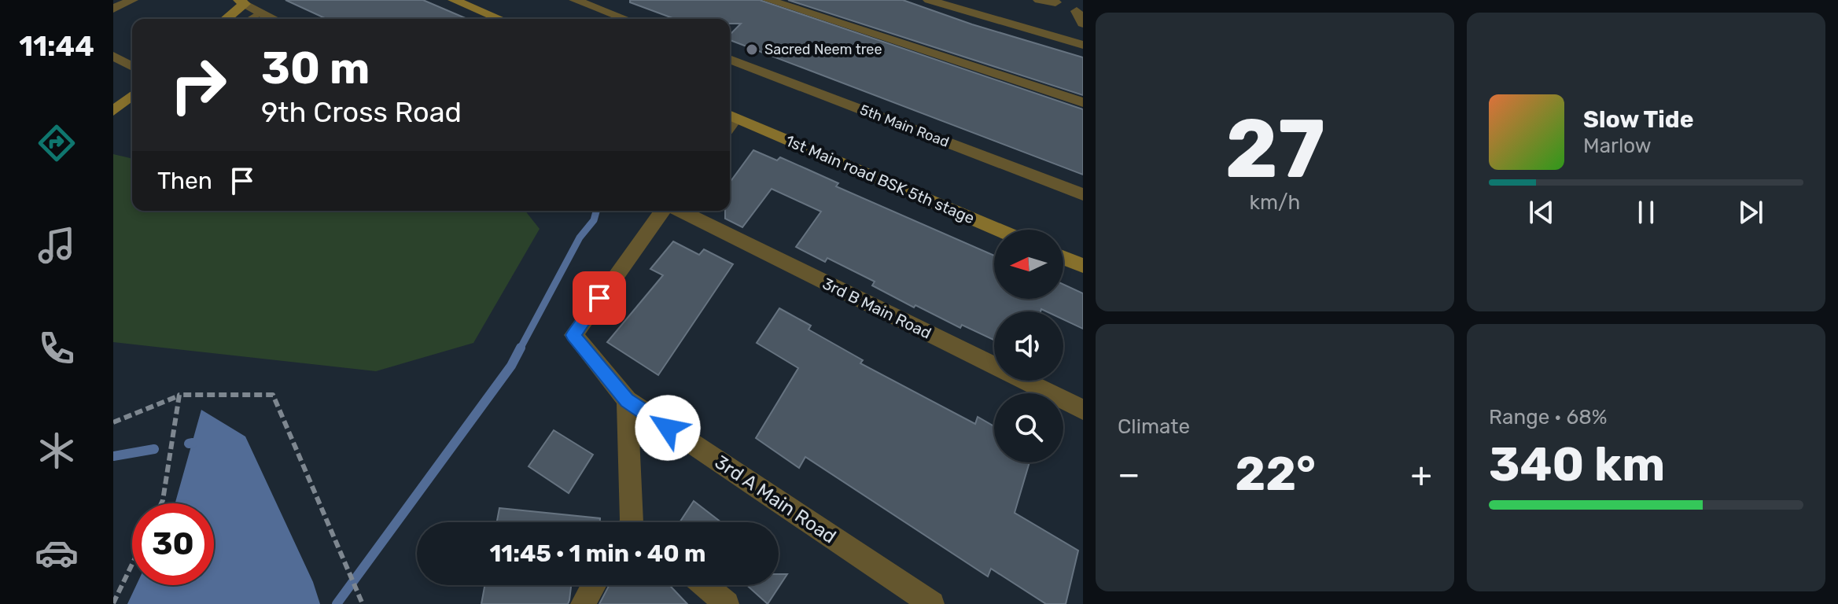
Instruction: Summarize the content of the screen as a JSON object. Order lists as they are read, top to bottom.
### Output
{
  "streets": {
    "street": [
      "5th Main Road",
      "1st Main road BSK 5th stage",
      "3rd B Main Road",
      "3rd A Main Road"
    ]
  },
  "places": ["Sacred Neem tree"],
  "north": "left",
  "page": {
    "tabs": "11:44",
    "tile": [
      ["27", "km/h"],
      "Climate",
      ["Range · 68%", "340 km"]
    ],
    "turn": ["30 m", "9th Cross Road"],
    "song": ["Slow Tide", "Marlow"],
    "then": "Then",
    "heat": ["−", "22°", "+"],
    "limit": "30",
    "trip": "11:45 · 1 min · 40 m"
  }
}
